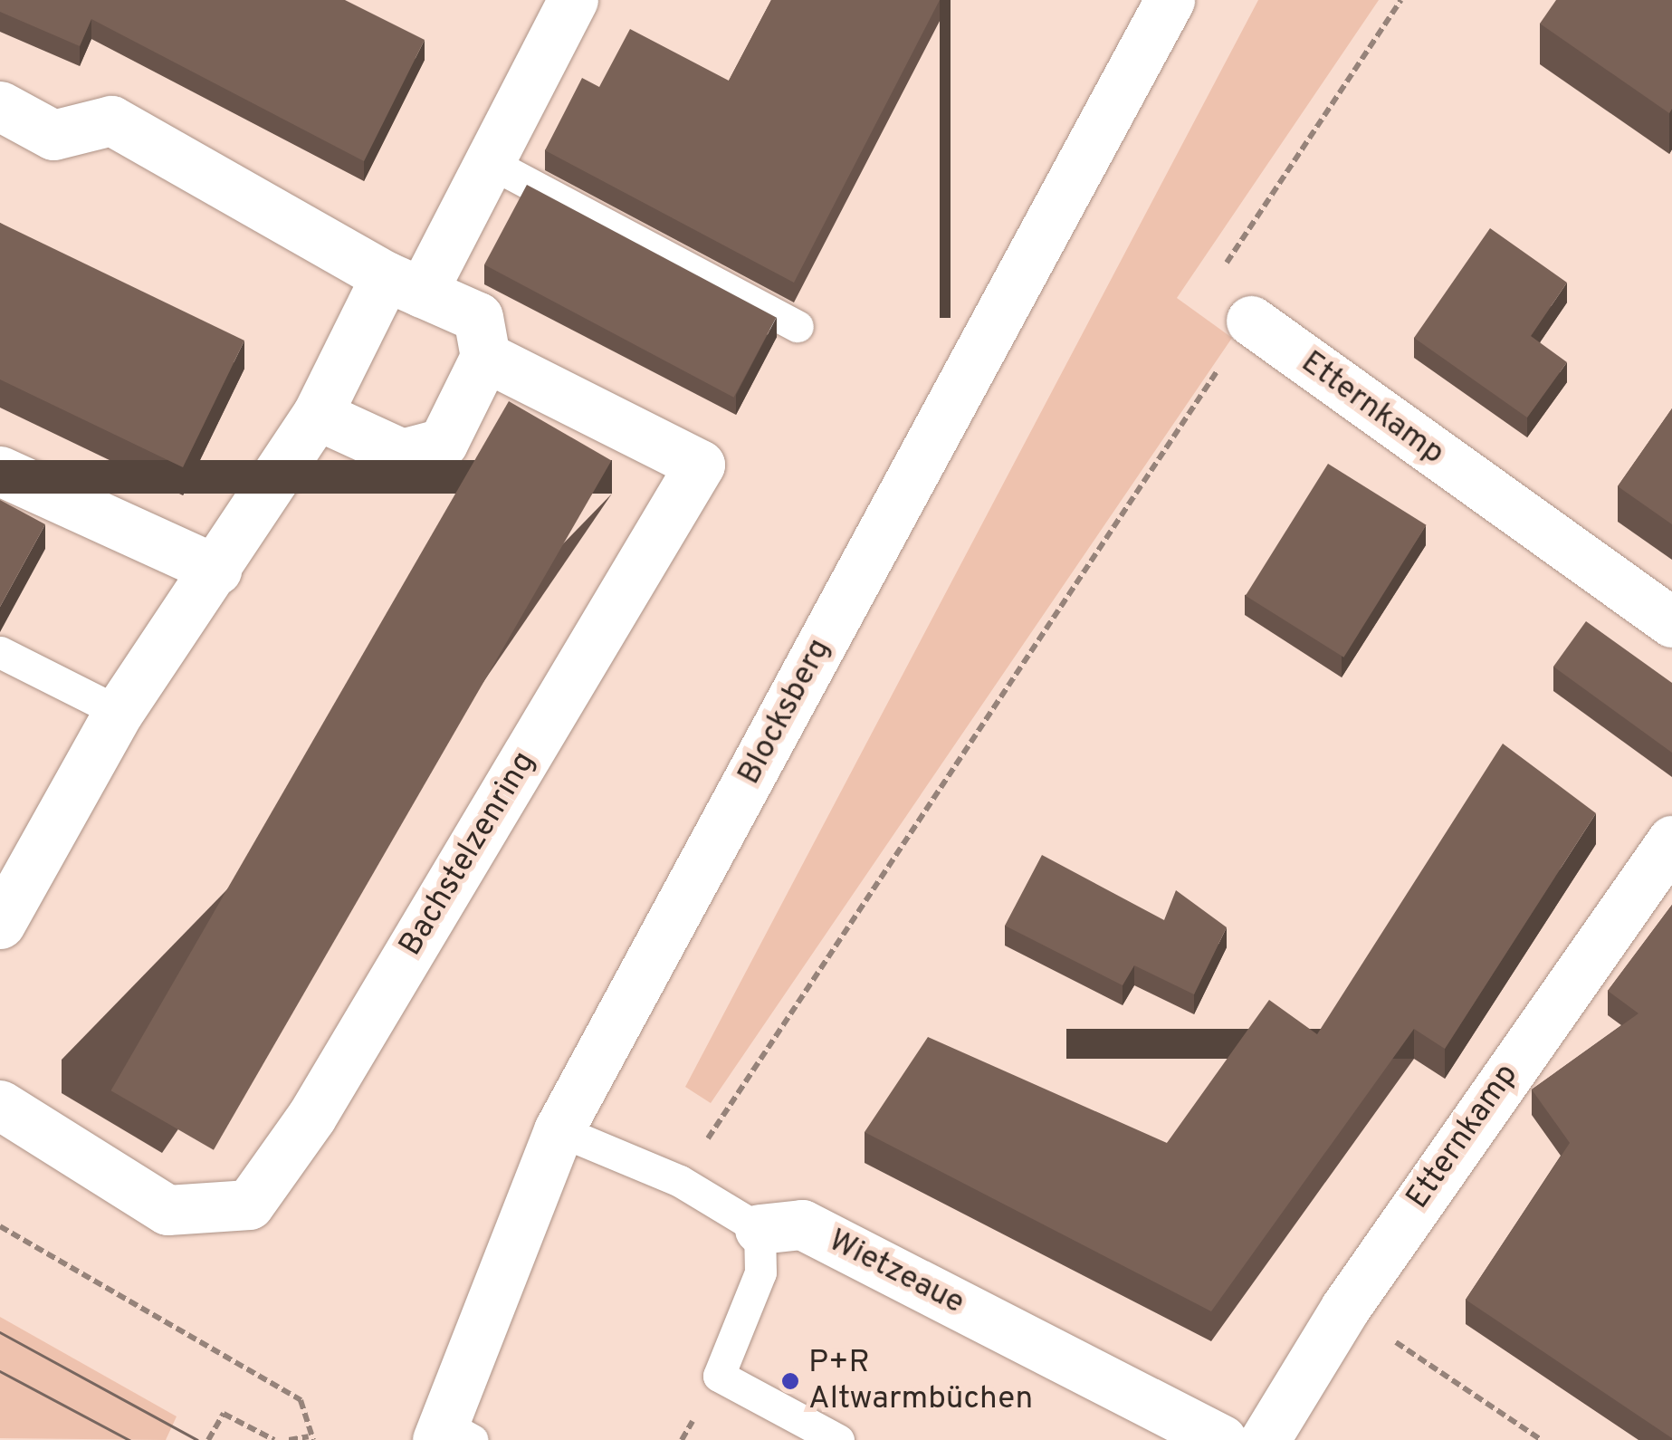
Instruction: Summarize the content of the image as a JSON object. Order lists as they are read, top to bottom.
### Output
{
  "streets": {
    "street": [
      "Etternkamp",
      "Blocksberg",
      "Bachstelzenring",
      "Wietzeaue"
    ]
  },
  "places": ["P+R Altwarmbüchen"]
}
